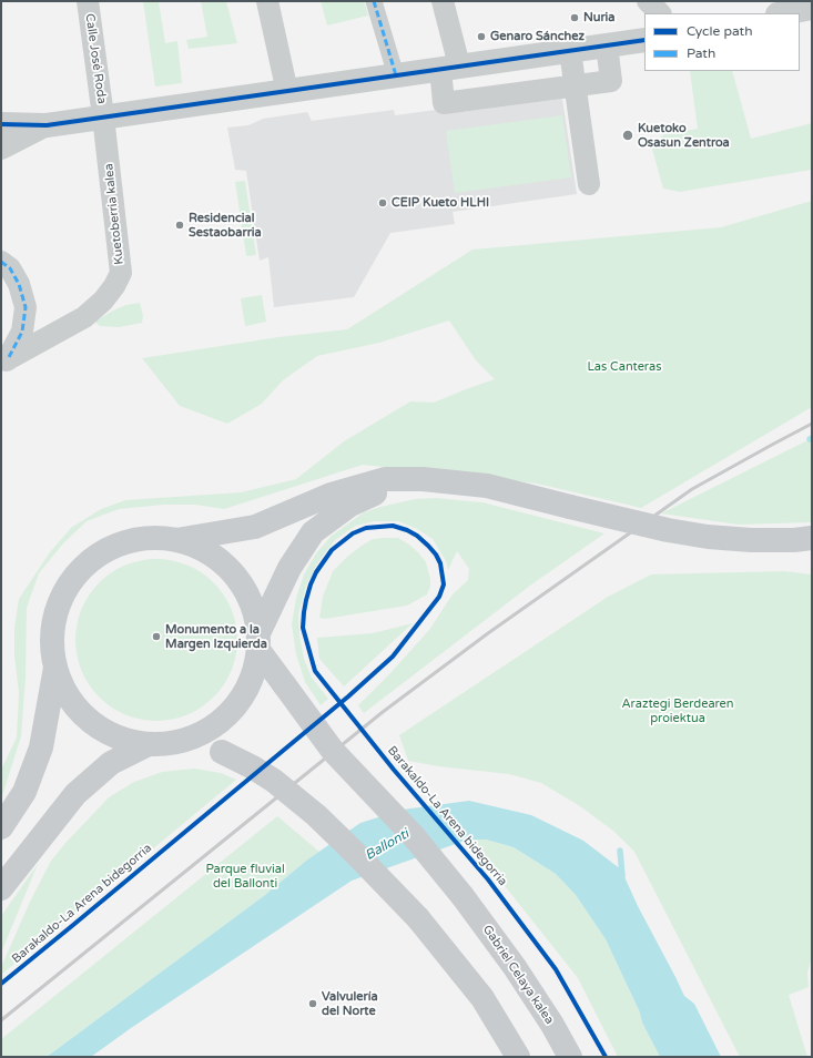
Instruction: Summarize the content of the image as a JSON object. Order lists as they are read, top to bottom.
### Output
{
  "streets": {
    "main road": ["Gabriel Celaya kalea"],
    "street": ["Calle José Roda", "Kuetoberria kalea"],
    "cycle path": ["Barakaldo-La Arena bidegorria"]
  },
  "crossings": [
    ["Calle José Roda", "Kuetoberria kalea"]
  ],
  "water": ["Ballonti"],
  "parks": ["Las Canteras", "Araztegi Berdearen proiektua", "Parque fluvial del Ballonti"],
  "places": [
    "Nuria",
    "Genaro Sánchez",
    "Kuetoko Osasun Zentroa",
    "CEIP Kueto HLHI",
    "Residencial Sestaobarria",
    "Monumento a la Margen Izquierda",
    "Valvulería del Norte"
  ],
  "legend": ["Cycle path", "Path"]
}
